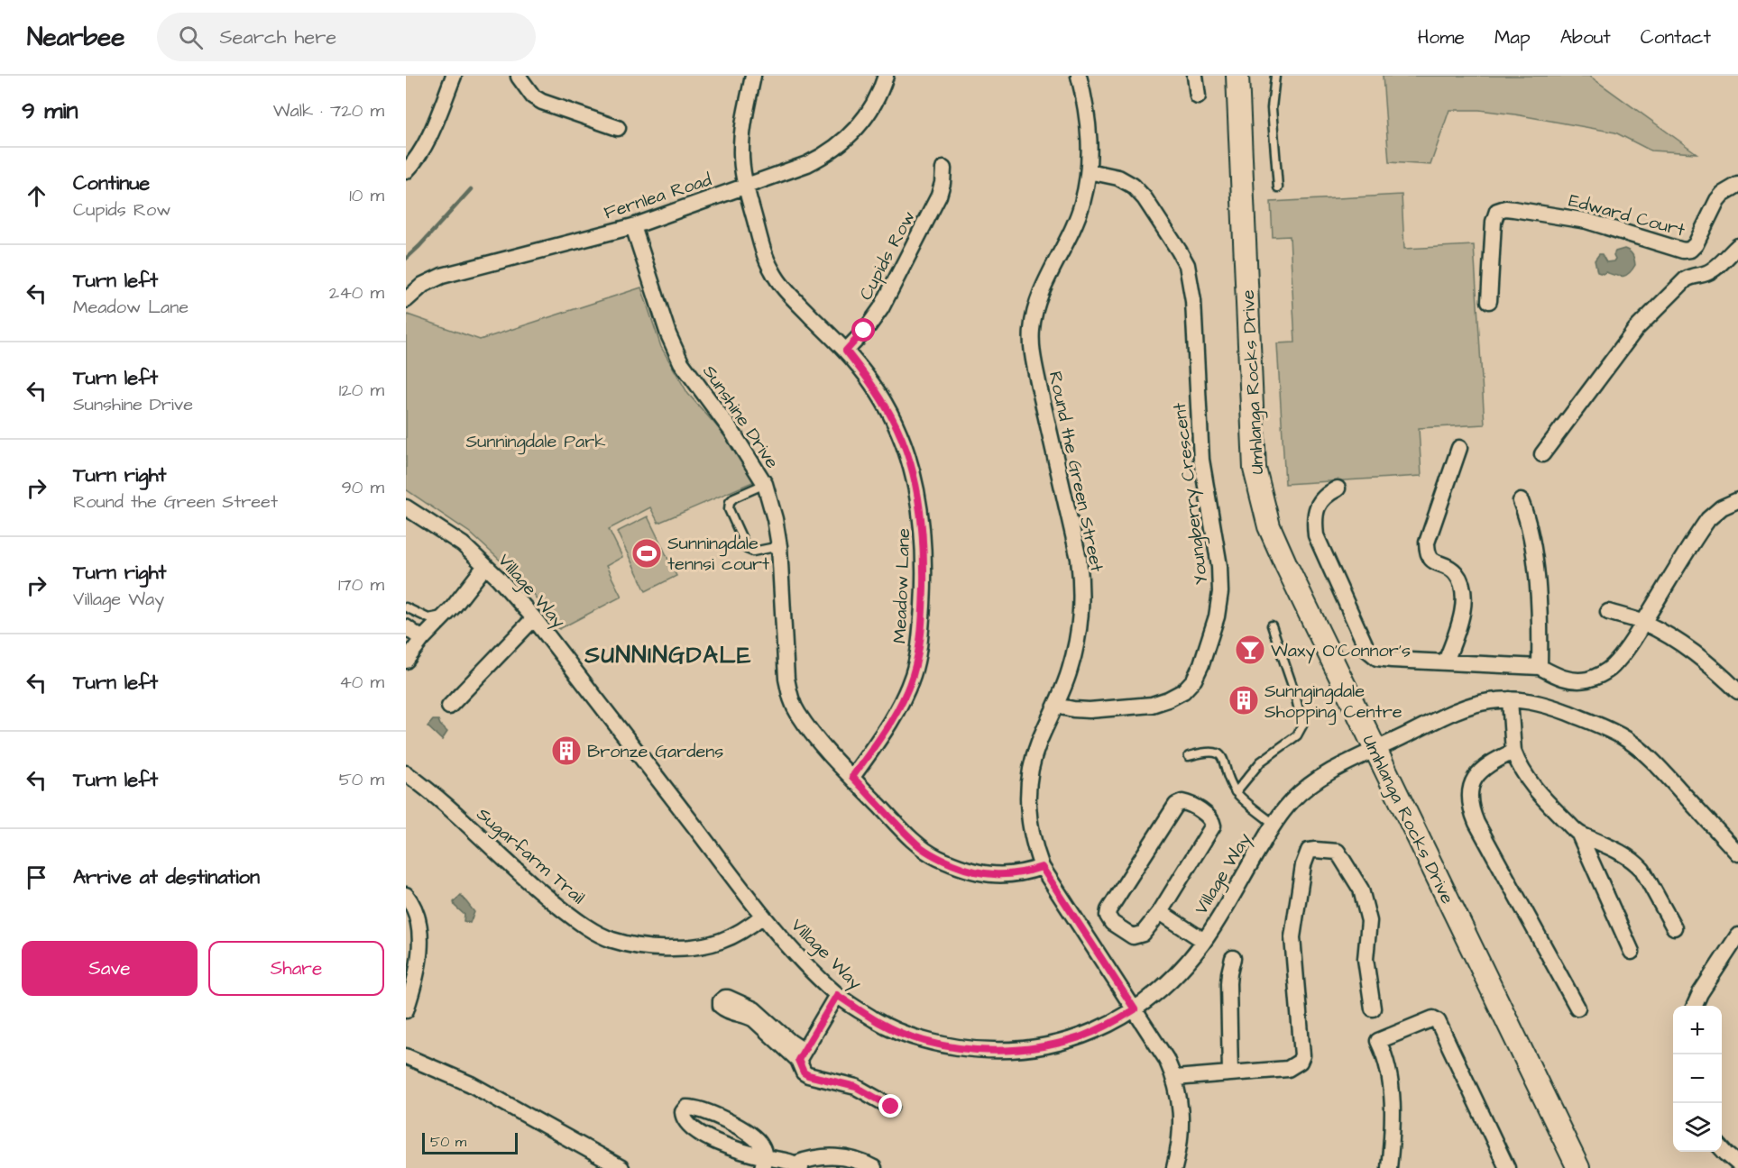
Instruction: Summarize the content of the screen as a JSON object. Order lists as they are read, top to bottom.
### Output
{
  "streets": {
    "main road": ["Umhlanga Rocks Drive"],
    "street": [
      "Fernlea Road",
      "Edward Court",
      "Cupids Row",
      "Sunshine Drive",
      "Round the Green Street",
      "Youngberry Crescent",
      "Meadow Lane",
      "Village Way",
      "Sugarfarm Trail"
    ]
  },
  "crossings": [
    ["Fernlea Road", "Sunshine Drive"],
    ["Fernlea Road", "Meadow Lane"],
    ["Cupids Row", "Meadow Lane"],
    ["Umhlanga Rocks Drive", "Village Way"],
    ["Sunshine Drive", "Round the Green Street"],
    ["Sunshine Drive", "Meadow Lane"],
    ["Round the Green Street", "Youngberry Crescent"],
    ["Round the Green Street", "Village Way"],
    ["Village Way", "Sugarfarm Trail"]
  ],
  "districts": ["SUNNINGDALE"],
  "parks": ["Sunningdale Park"],
  "places": {
    "sports": ["Sunningdale tennsi court"],
    "bar": ["Waxy O'Connor's"],
    "building": ["Sunngingdale Shopping Centre", "Bronze Gardens"]
  },
  "scale_bar": "50 m",
  "page": {
    "header": "Nearbee",
    "search": "Search here",
    "nav": [
      "Home",
      "Map",
      "About",
      "Contact"
    ],
    "heading": ["9 min", "Walk · 720 m"],
    "list": [
      ["Continue", "Cupids Row", "10 m"],
      ["Turn left", "Meadow Lane", "240 m"],
      ["Turn left", "Sunshine Drive", "120 m"],
      ["Turn right", "Round the Green Street", "90 m"],
      ["Turn right", "Village Way", "170 m"],
      ["Turn left", "40 m"],
      ["Turn left", "50 m"],
      "Arrive at destination"
    ],
    "buttons": ["Save", "Share"],
    "map_buttons": ["+", "−"],
    "scale": "50 m"
  }
}
